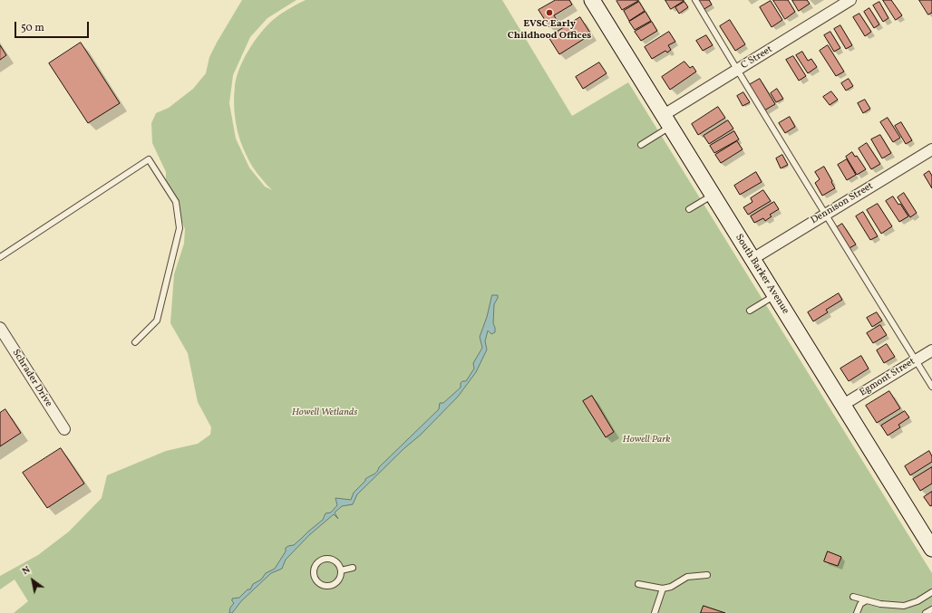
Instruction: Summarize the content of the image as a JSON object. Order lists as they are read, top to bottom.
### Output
{
  "streets": {
    "main road": ["South Barker Avenue"],
    "street": [
      "C Street",
      "Dennison Street",
      "Egmont Street",
      "Schrader Drive"
    ]
  },
  "crossings": [
    ["C Street", "South Barker Avenue"],
    ["Dennison Street", "South Barker Avenue"],
    ["South Barker Avenue", "Egmont Street"]
  ],
  "parks": ["Howell Wetlands", "Howell Park"],
  "places": ["EVSC Early Childhood Offices"],
  "scale_bar": "50 m",
  "north": "top left"
}
